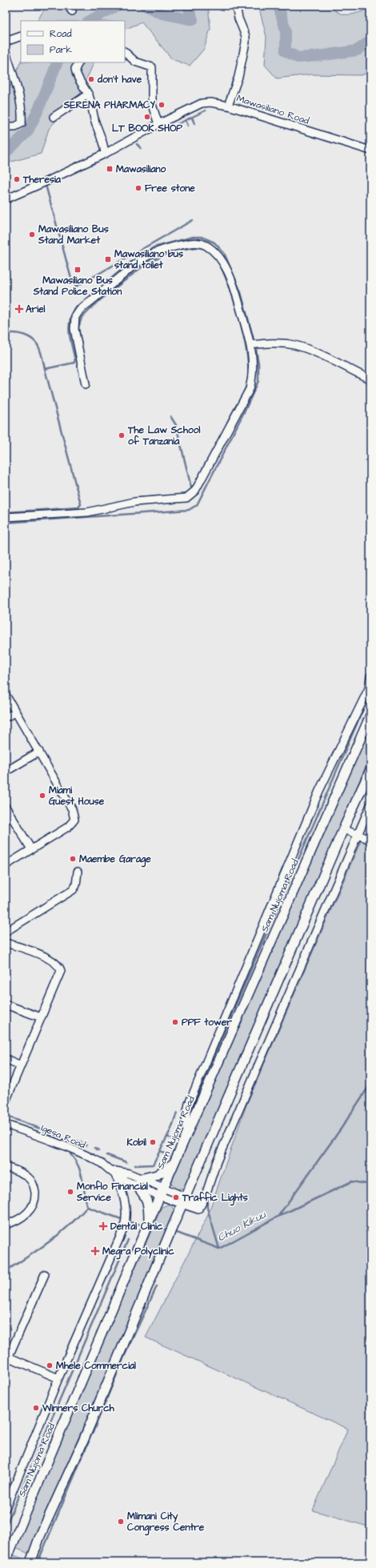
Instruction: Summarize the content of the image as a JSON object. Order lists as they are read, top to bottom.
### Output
{
  "streets": {
    "main road": ["Sam Nujoma Road"],
    "street": ["Mawasiliano Road", "Igesa Road"]
  },
  "crossings": [
    ["Sam Nujoma Road", "Igesa Road"]
  ],
  "water": ["Chuo Kikuu"],
  "places": {
    "other": [
      "don't have",
      "SERENA PHARMACY",
      "LT BOOK SHOP",
      "Theresia",
      "Free stone",
      "Mawasiliano Bus Stand Market",
      "The Law School of Tanzania",
      "Miami Guest House",
      "Maembe Garage",
      "PPF tower",
      "Kobil",
      "Monflo Financial Service",
      "Traffic Lights",
      "Mhele Commercial",
      "Winners Church",
      "Mlimani City Congress Centre"
    ],
    "transit": ["Mawasiliano", "Mawasiliano bus stand toilet", "Mawasiliano Bus Stand Police Station"],
    "health": ["Ariel", "Dental Clinic", "Megra Polyclinic"]
  },
  "legend": ["Road", "Park"]
}
